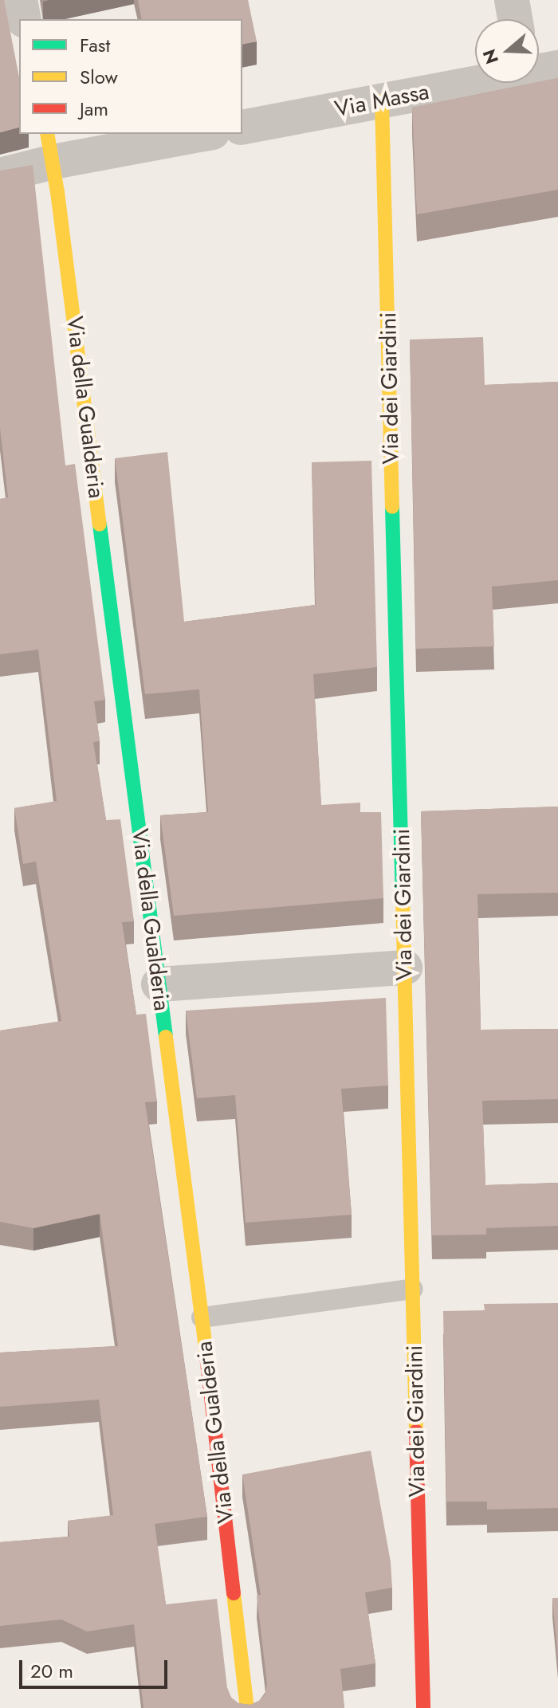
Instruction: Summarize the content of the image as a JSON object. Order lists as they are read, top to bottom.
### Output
{
  "streets": {
    "street": ["Via Massa", "Via dei Giardini", "Via della Gualderia"]
  },
  "crossings": [
    ["Via Massa", "Via dei Giardini"]
  ],
  "legend": ["Fast", "Slow", "Jam"],
  "scale_bar": "20 m",
  "north": "left"
}
